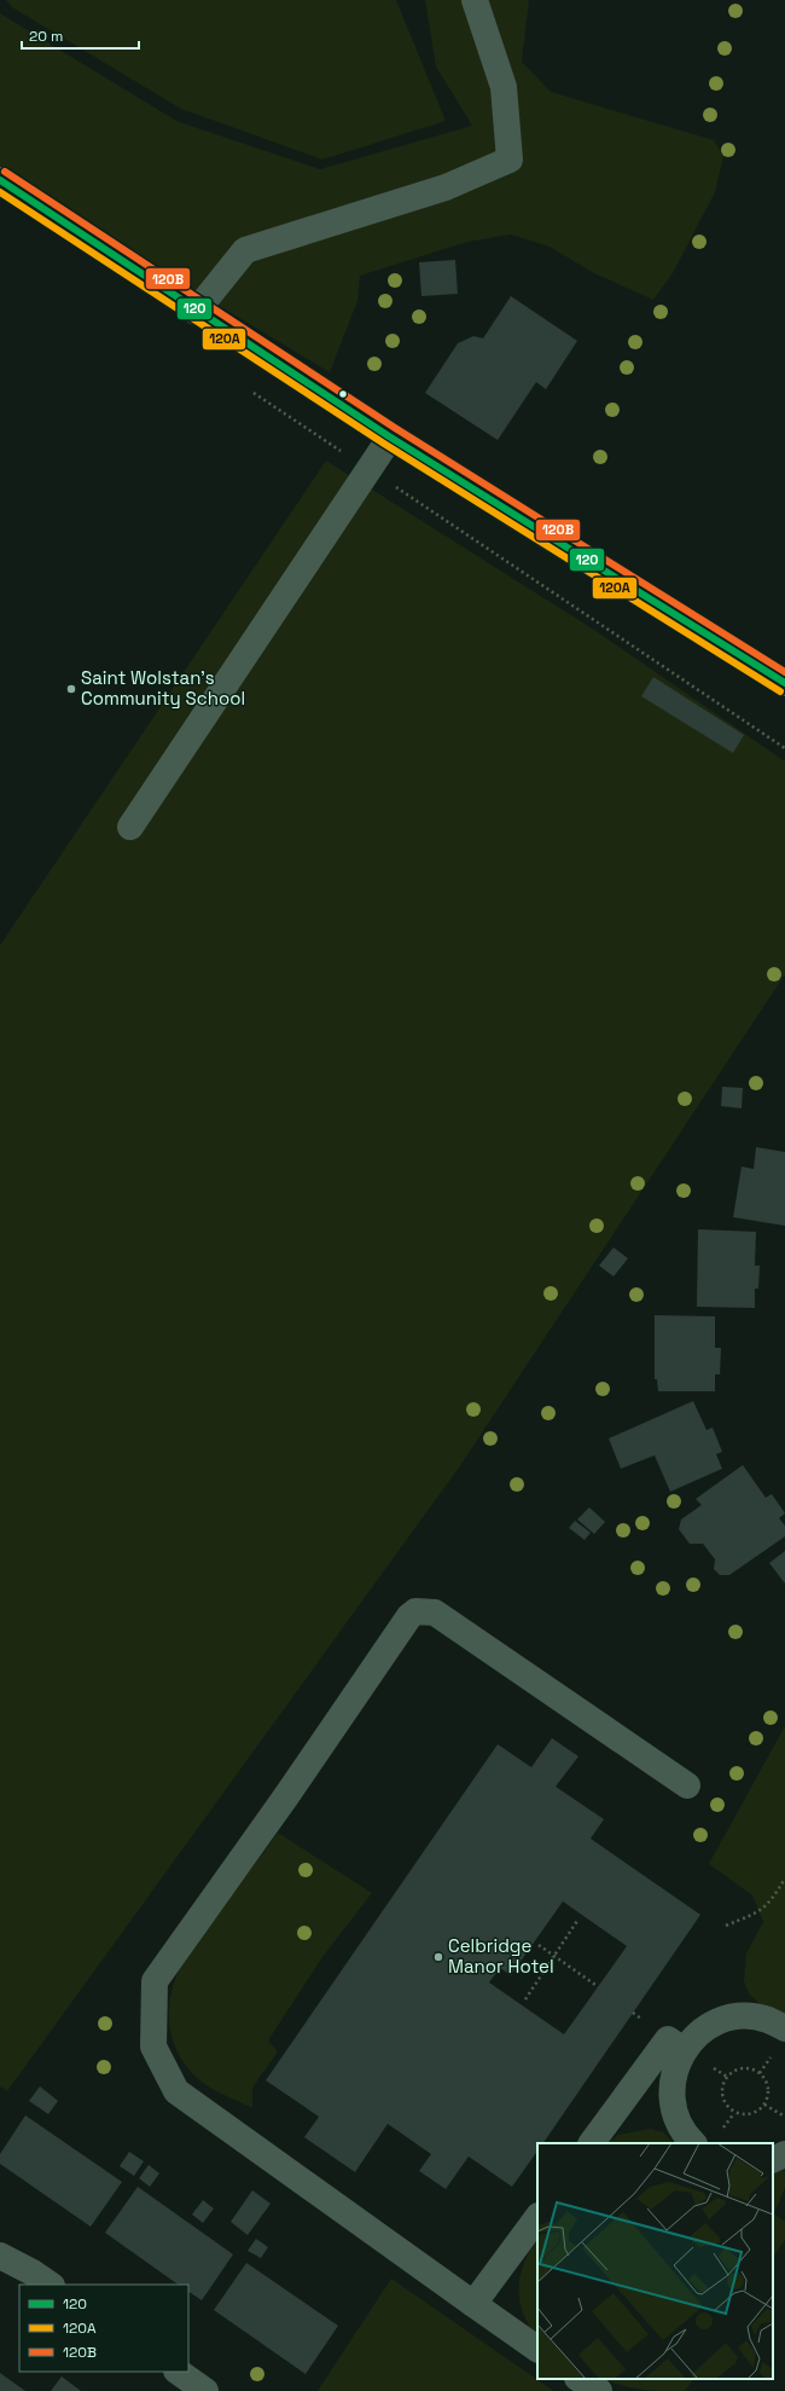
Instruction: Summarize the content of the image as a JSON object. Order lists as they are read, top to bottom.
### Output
{
  "places": ["Saint Wolstan's Community School", "Celbridge Manor Hotel"],
  "lines": ["transit line 120B", "transit line 120", "transit line 120A"],
  "legend": ["120", "120A", "120B"],
  "scale_bar": "20 m"
}
